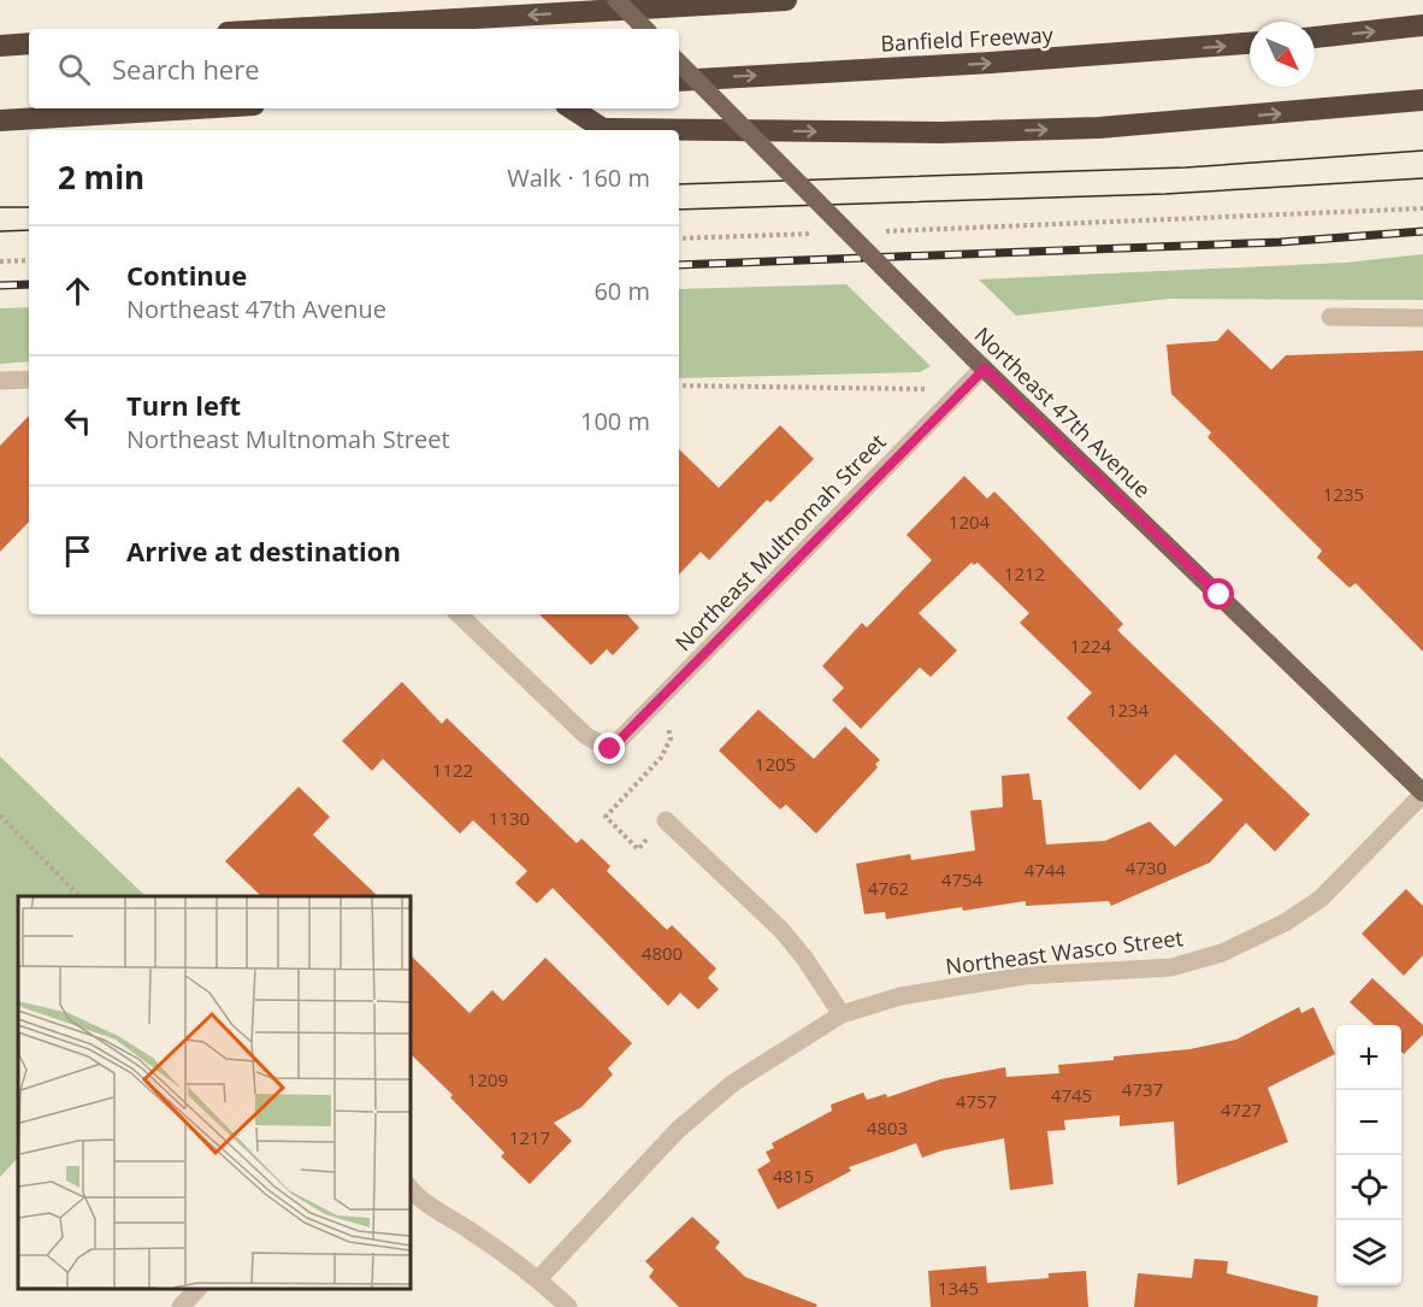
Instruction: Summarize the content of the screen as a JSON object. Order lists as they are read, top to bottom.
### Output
{
  "streets": {
    "highway": ["Banfield Freeway"],
    "main road": ["Northeast 47th Avenue"],
    "street": ["Northeast Multnomah Street", "Northeast Wasco Street"]
  },
  "crossings": [
    ["Northeast 47th Avenue", "Northeast Multnomah Street"],
    ["Northeast 47th Avenue", "Northeast Wasco Street"]
  ],
  "house_numbers": [
    "1235",
    "1204",
    "1212",
    "1224",
    "1234",
    "1205",
    "1122",
    "1130",
    "4730",
    "4744",
    "4754",
    "4762",
    "4800",
    "1209",
    "4737",
    "4745",
    "4757",
    "4727",
    "4803",
    "1217",
    "4815",
    "1345"
  ],
  "north": "bottom right",
  "page": {
    "search": "Search here",
    "heading": ["2 min", "Walk · 160 m"],
    "list": [
      ["Continue", "Northeast 47th Avenue", "60 m"],
      ["Turn left", "Northeast Multnomah Street", "100 m"],
      "Arrive at destination"
    ],
    "map_buttons": ["+", "−"]
  }
}
